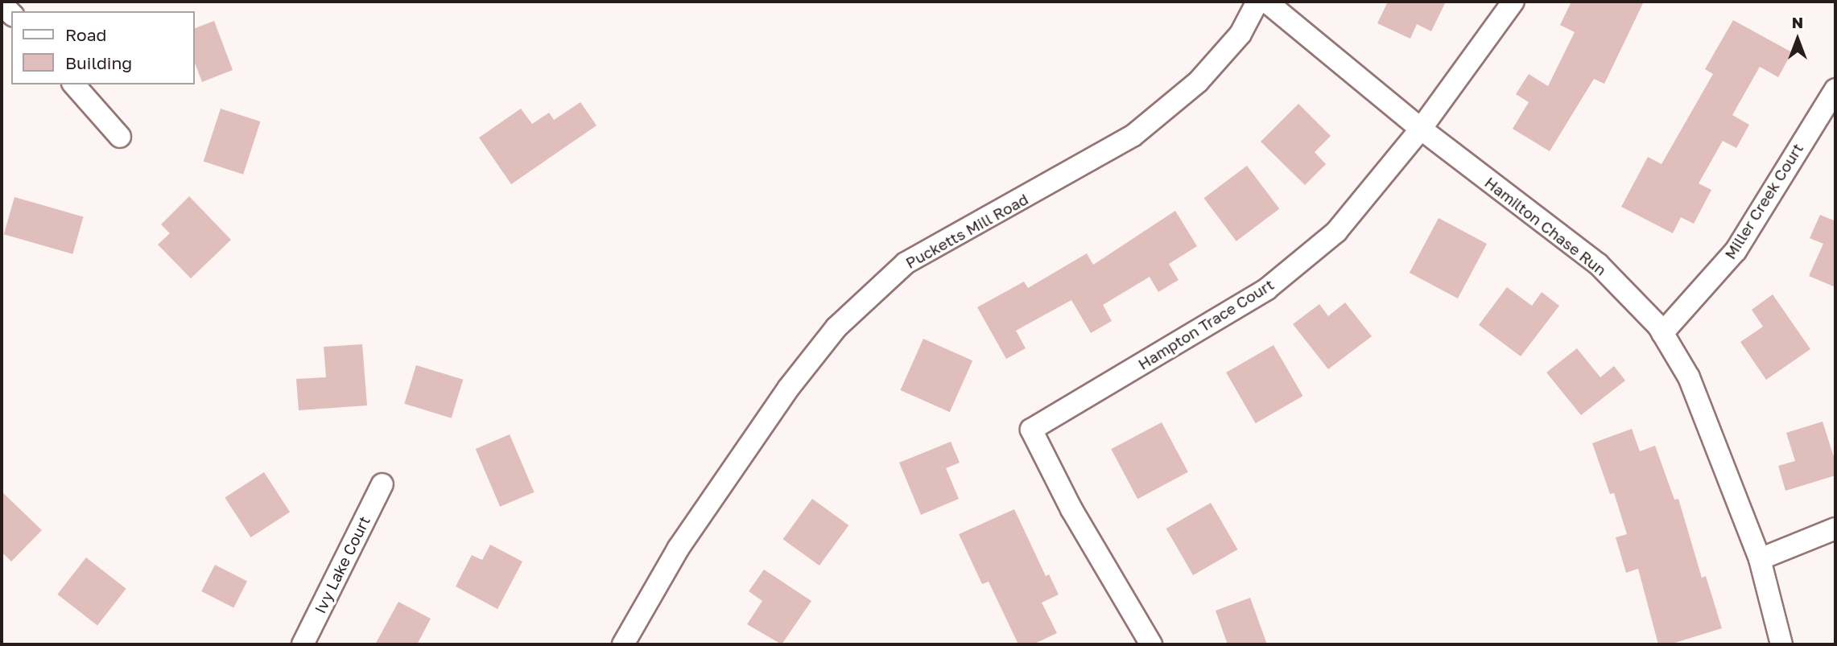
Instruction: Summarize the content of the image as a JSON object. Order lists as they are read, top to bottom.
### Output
{
  "streets": {
    "street": [
      "Miller Creek Court",
      "Hamilton Chase Run",
      "Pucketts Mill Road",
      "Hampton Trace Court",
      "Ivy Lake Court"
    ]
  },
  "crossings": [
    ["Miller Creek Court", "Hamilton Chase Run"],
    ["Hamilton Chase Run", "Hampton Trace Court"]
  ],
  "legend": ["Road", "Building"],
  "north": "top"
}
